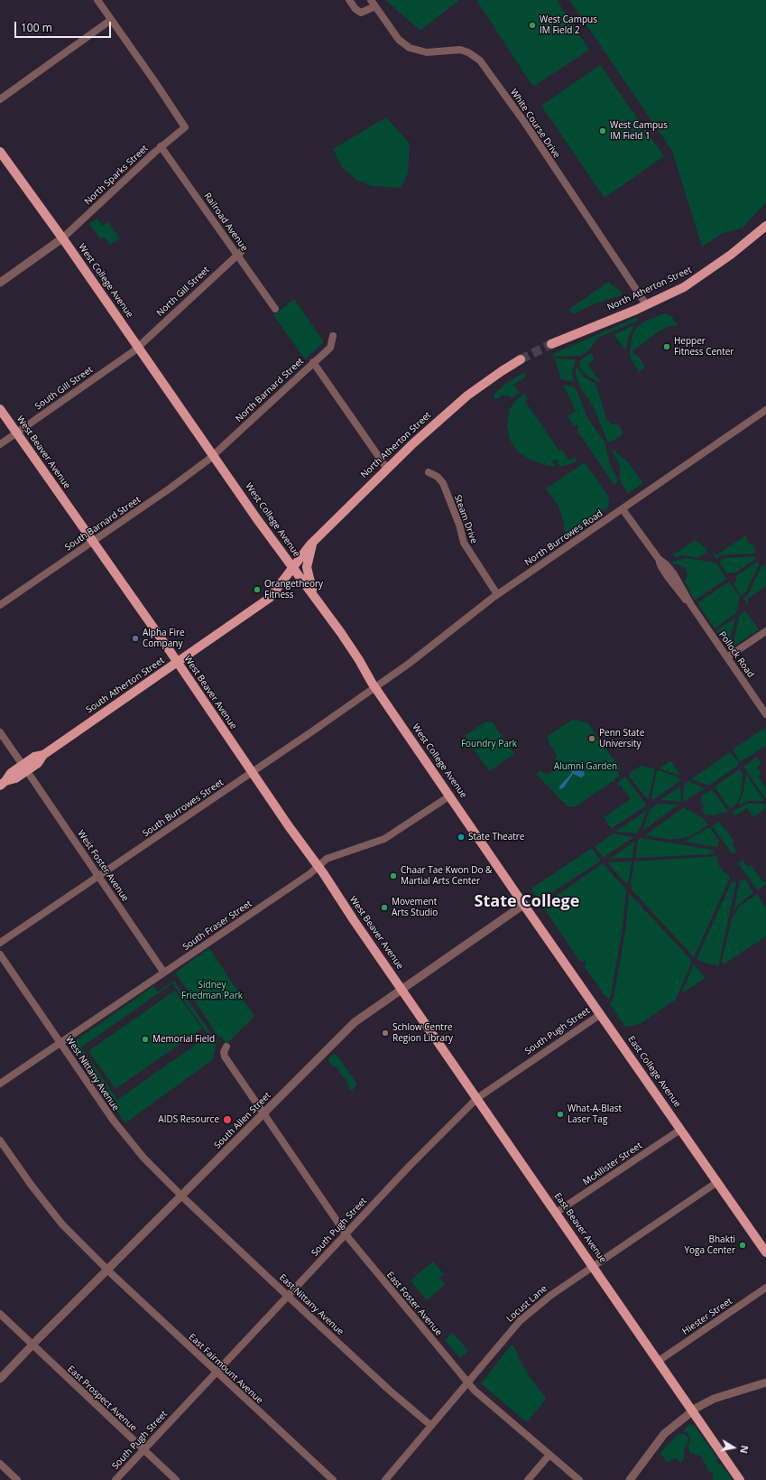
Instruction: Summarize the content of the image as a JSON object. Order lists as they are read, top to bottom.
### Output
{
  "streets": {
    "main road": [
      "West College Avenue",
      "North Atherton Street",
      "West Beaver Avenue",
      "South Atherton Street",
      "East College Avenue",
      "East Beaver Avenue"
    ],
    "street": [
      "White Course Drive",
      "North Sparks Street",
      "Railroad Avenue",
      "North Gill Street",
      "South Gill Street",
      "North Barnard Street",
      "Steam Drive",
      "South Barnard Street",
      "North Burrowes Road",
      "Pollock Road",
      "South Burrowes Street",
      "West Foster Avenue",
      "South Fraser Street",
      "South Pugh Street",
      "West Nittany Avenue",
      "South Allen Street",
      "McAllister Street",
      "East Foster Avenue",
      "Locust Lane",
      "East Nittany Avenue",
      "Hiester Street",
      "East Fairmount Avenue",
      "East Prospect Avenue"
    ]
  },
  "crossings": [
    ["White Course Drive", "North Atherton Street"],
    ["North Sparks Street", "Railroad Avenue"],
    ["North Sparks Street", "West College Avenue"],
    ["Railroad Avenue", "North Gill Street"],
    ["West College Avenue", "North Atherton Street"],
    ["West College Avenue", "North Gill Street"],
    ["West College Avenue", "South Gill Street"],
    ["West College Avenue", "North Barnard Street"],
    ["West College Avenue", "South Barnard Street"],
    ["West College Avenue", "North Burrowes Road"],
    ["West College Avenue", "South Atherton Street"],
    ["West College Avenue", "South Burrowes Street"],
    ["West College Avenue", "South Fraser Street"],
    ["West College Avenue", "East College Avenue"],
    ["West College Avenue", "South Allen Street"],
    ["North Atherton Street", "South Atherton Street"],
    ["North Gill Street", "South Gill Street"],
    ["South Gill Street", "West Beaver Avenue"],
    ["North Barnard Street", "South Barnard Street"],
    ["West Beaver Avenue", "South Barnard Street"],
    ["West Beaver Avenue", "South Atherton Street"],
    ["West Beaver Avenue", "South Burrowes Street"],
    ["West Beaver Avenue", "South Fraser Street"],
    ["West Beaver Avenue", "South Allen Street"],
    ["West Beaver Avenue", "East Beaver Avenue"],
    ["Steam Drive", "North Burrowes Road"],
    ["North Burrowes Road", "Pollock Road"],
    ["North Burrowes Road", "South Burrowes Street"],
    ["South Atherton Street", "West Foster Avenue"],
    ["South Burrowes Street", "West Foster Avenue"],
    ["West Foster Avenue", "South Fraser Street"],
    ["South Fraser Street", "West Nittany Avenue"],
    ["South Pugh Street", "East College Avenue"],
    ["South Pugh Street", "East Beaver Avenue"],
    ["South Pugh Street", "East Foster Avenue"],
    ["South Pugh Street", "East Nittany Avenue"],
    ["South Pugh Street", "East Fairmount Avenue"],
    ["South Pugh Street", "East Prospect Avenue"],
    ["East College Avenue", "South Allen Street"],
    ["East College Avenue", "McAllister Street"],
    ["East College Avenue", "Locust Lane"],
    ["West Nittany Avenue", "South Allen Street"],
    ["West Nittany Avenue", "East Nittany Avenue"],
    ["South Allen Street", "East Beaver Avenue"],
    ["South Allen Street", "East Foster Avenue"],
    ["South Allen Street", "East Nittany Avenue"],
    ["South Allen Street", "East Fairmount Avenue"],
    ["South Allen Street", "East Prospect Avenue"],
    ["McAllister Street", "East Beaver Avenue"],
    ["East Beaver Avenue", "Locust Lane"],
    ["East Beaver Avenue", "Hiester Street"],
    ["East Foster Avenue", "Locust Lane"],
    ["Locust Lane", "East Nittany Avenue"]
  ],
  "districts": ["State College"],
  "parks": ["Foundry Park", "Alumni Garden", "Sidney Friedman Park"],
  "places": [
    "West Campus IM Field 2",
    "West Campus IM Field 1",
    "Hepper Fitness Center",
    "Orangetheory Fitness",
    "Alpha Fire Company",
    "Penn State University",
    "State Theatre",
    "Chaar Tae Kwon Do & Martial Arts Center",
    "Movement Arts Studio",
    "Schlow Centre Region Library",
    "Memorial Field",
    "What-A-Blast Laser Tag",
    "AIDS Resource",
    "Bhakti Yoga Center"
  ],
  "scale_bar": "100 m",
  "north": "right"
}
